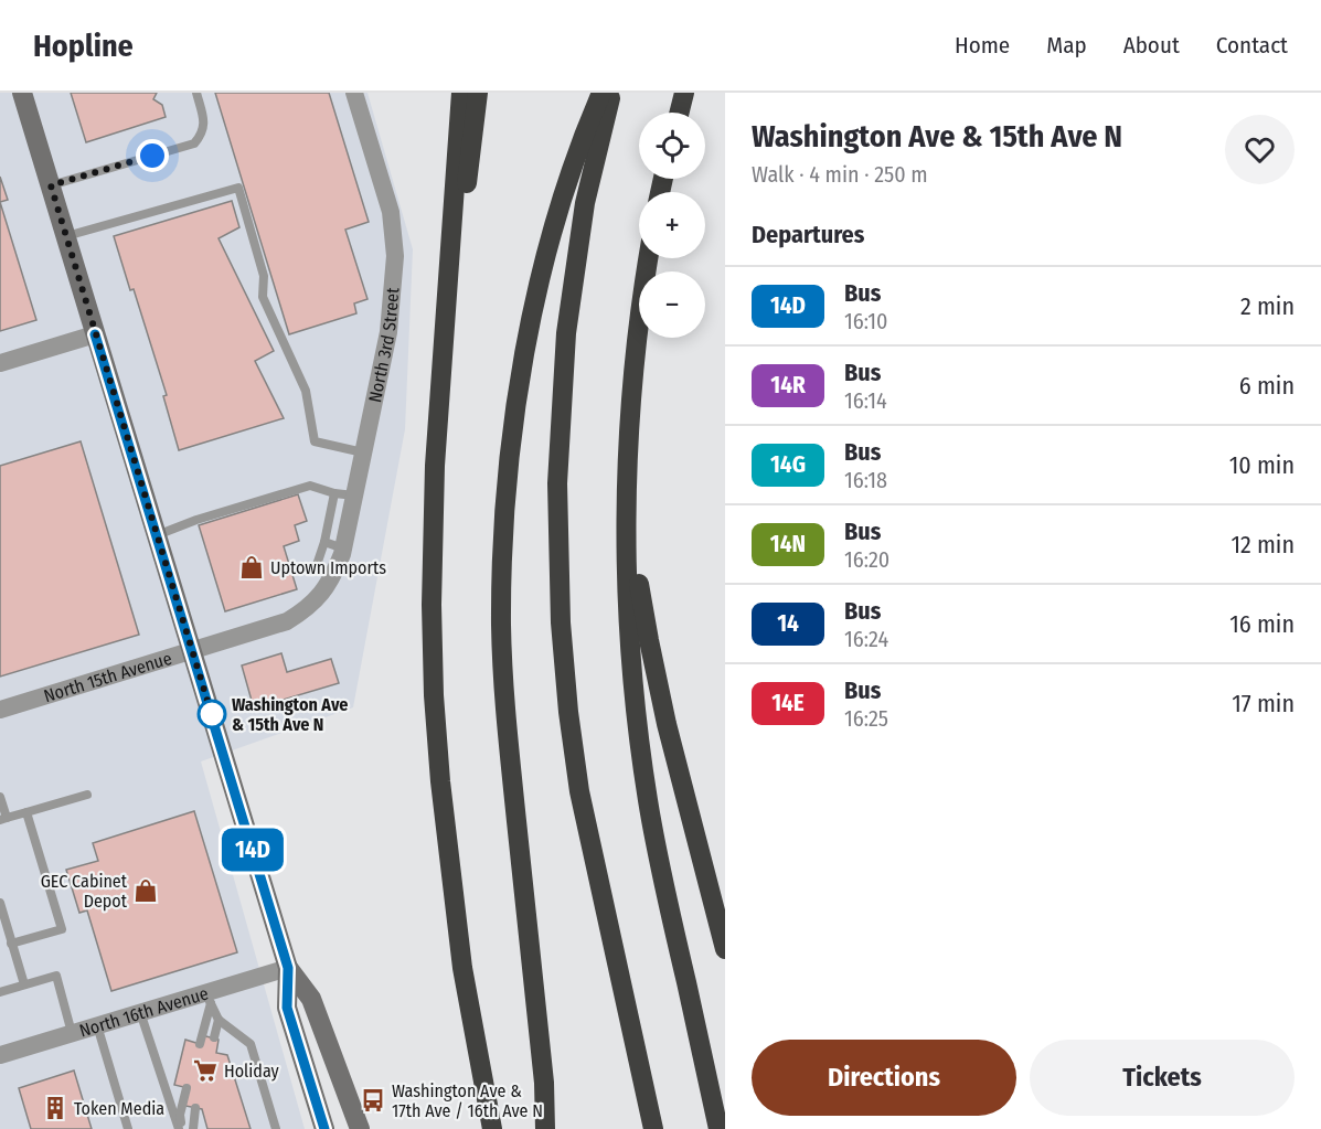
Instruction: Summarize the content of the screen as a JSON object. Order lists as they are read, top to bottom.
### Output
{
  "streets": {
    "street": ["North 3rd Street", "North 15th Avenue", "North 16th Avenue"]
  },
  "crossings": [
    ["North 3rd Street", "North 15th Avenue"]
  ],
  "places": {
    "shop": ["Uptown Imports", "GEC Cabinet Depot"],
    "other": ["Washington Ave & 15th Ave N"],
    "supermarket": ["Holiday"],
    "bus stop": ["Washington Ave & 17th Ave / 16th Ave N"],
    "building": ["Token Media"]
  },
  "lines": ["bus line 14D"],
  "page": {
    "header": "Hopline",
    "nav": [
      "Home",
      "Map",
      "About",
      "Contact"
    ],
    "on_map": "14D",
    "heading": [
      ["Washington Ave & 15th Ave N", "Walk · 4 min · 250 m"],
      "Departures"
    ],
    "map_buttons": ["+", "−"],
    "list": [
      {
        "mark": "14D",
        "name": "Bus",
        "note": "16:10",
        "value": "2 min"
      },
      {
        "mark": "14R",
        "name": "Bus",
        "note": "16:14",
        "value": "6 min"
      },
      {
        "mark": "14G",
        "name": "Bus",
        "note": "16:18",
        "value": "10 min"
      },
      {
        "mark": "14N",
        "name": "Bus",
        "note": "16:20",
        "value": "12 min"
      },
      {
        "mark": "14",
        "name": "Bus",
        "note": "16:24",
        "value": "16 min"
      },
      {
        "mark": "14E",
        "name": "Bus",
        "note": "16:25",
        "value": "17 min"
      }
    ],
    "buttons": ["Directions", "Tickets"]
  }
}
